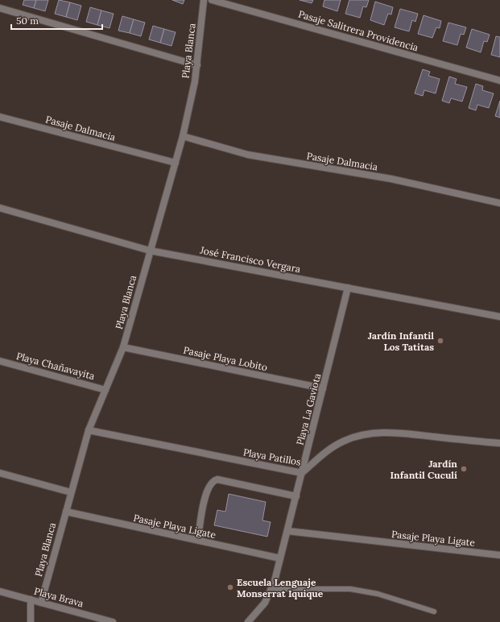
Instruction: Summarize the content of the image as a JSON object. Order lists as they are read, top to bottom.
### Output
{
  "streets": {
    "street": [
      "Pasaje Salitrera Providencia",
      "Playa Blanca",
      "Pasaje Dalmacia",
      "José Francisco Vergara",
      "Pasaje Playa Lobito",
      "Playa Chañavayita",
      "Playa La Gaviota",
      "Playa Patillos",
      "Pasaje Playa Ligate",
      "Playa Brava"
    ]
  },
  "crossings": [
    ["Playa Blanca", "Pasaje Dalmacia"],
    ["Playa Blanca", "José Francisco Vergara"],
    ["Playa Blanca", "Pasaje Playa Lobito"],
    ["Playa Blanca", "Playa Chañavayita"],
    ["Playa Blanca", "Playa Patillos"],
    ["Playa Blanca", "Pasaje Playa Ligate"],
    ["Playa Blanca", "Playa Brava"],
    ["José Francisco Vergara", "Playa La Gaviota"],
    ["Pasaje Playa Lobito", "Playa La Gaviota"],
    ["Playa La Gaviota", "Playa Patillos"],
    ["Playa La Gaviota", "Pasaje Playa Ligate"]
  ],
  "places": ["Jardín Infantil Los Tatitas", "Jardín Infantil Cuculí", "Escuela Lenguaje Monserrat Iquique"],
  "scale_bar": "50 m"
}
